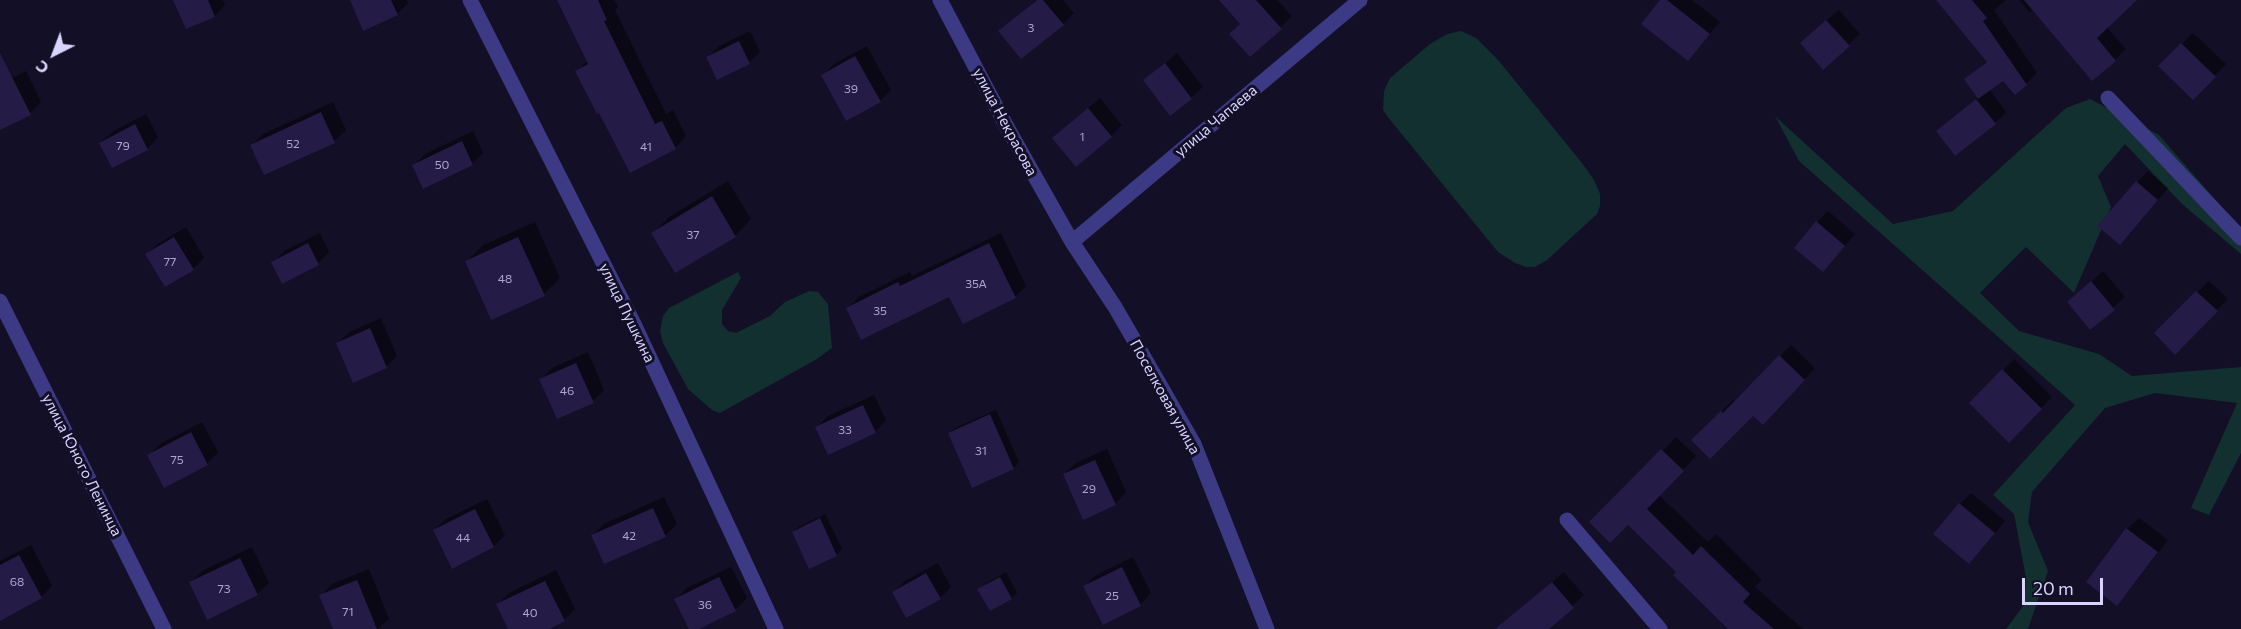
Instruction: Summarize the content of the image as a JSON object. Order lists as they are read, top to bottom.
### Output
{
  "streets": {
    "street": [
      "улица Чапаева",
      "улица Некрасова",
      "улица Пушкина",
      "Поселковая улица",
      "улица Юного Ленинца"
    ]
  },
  "crossings": [
    ["улица Чапаева", "улица Некрасова"],
    ["улица Чапаева", "Поселковая улица"],
    ["улица Некрасова", "Поселковая улица"]
  ],
  "house_numbers": [
    "3",
    "39",
    "1",
    "52",
    "79",
    "41",
    "50",
    "37",
    "77",
    "48",
    "35А",
    "35",
    "46",
    "33",
    "31",
    "75",
    "29",
    "42",
    "44",
    "68",
    "73",
    "25",
    "36",
    "71",
    "40"
  ],
  "scale_bar": "20 m",
  "north": "bottom left"
}
